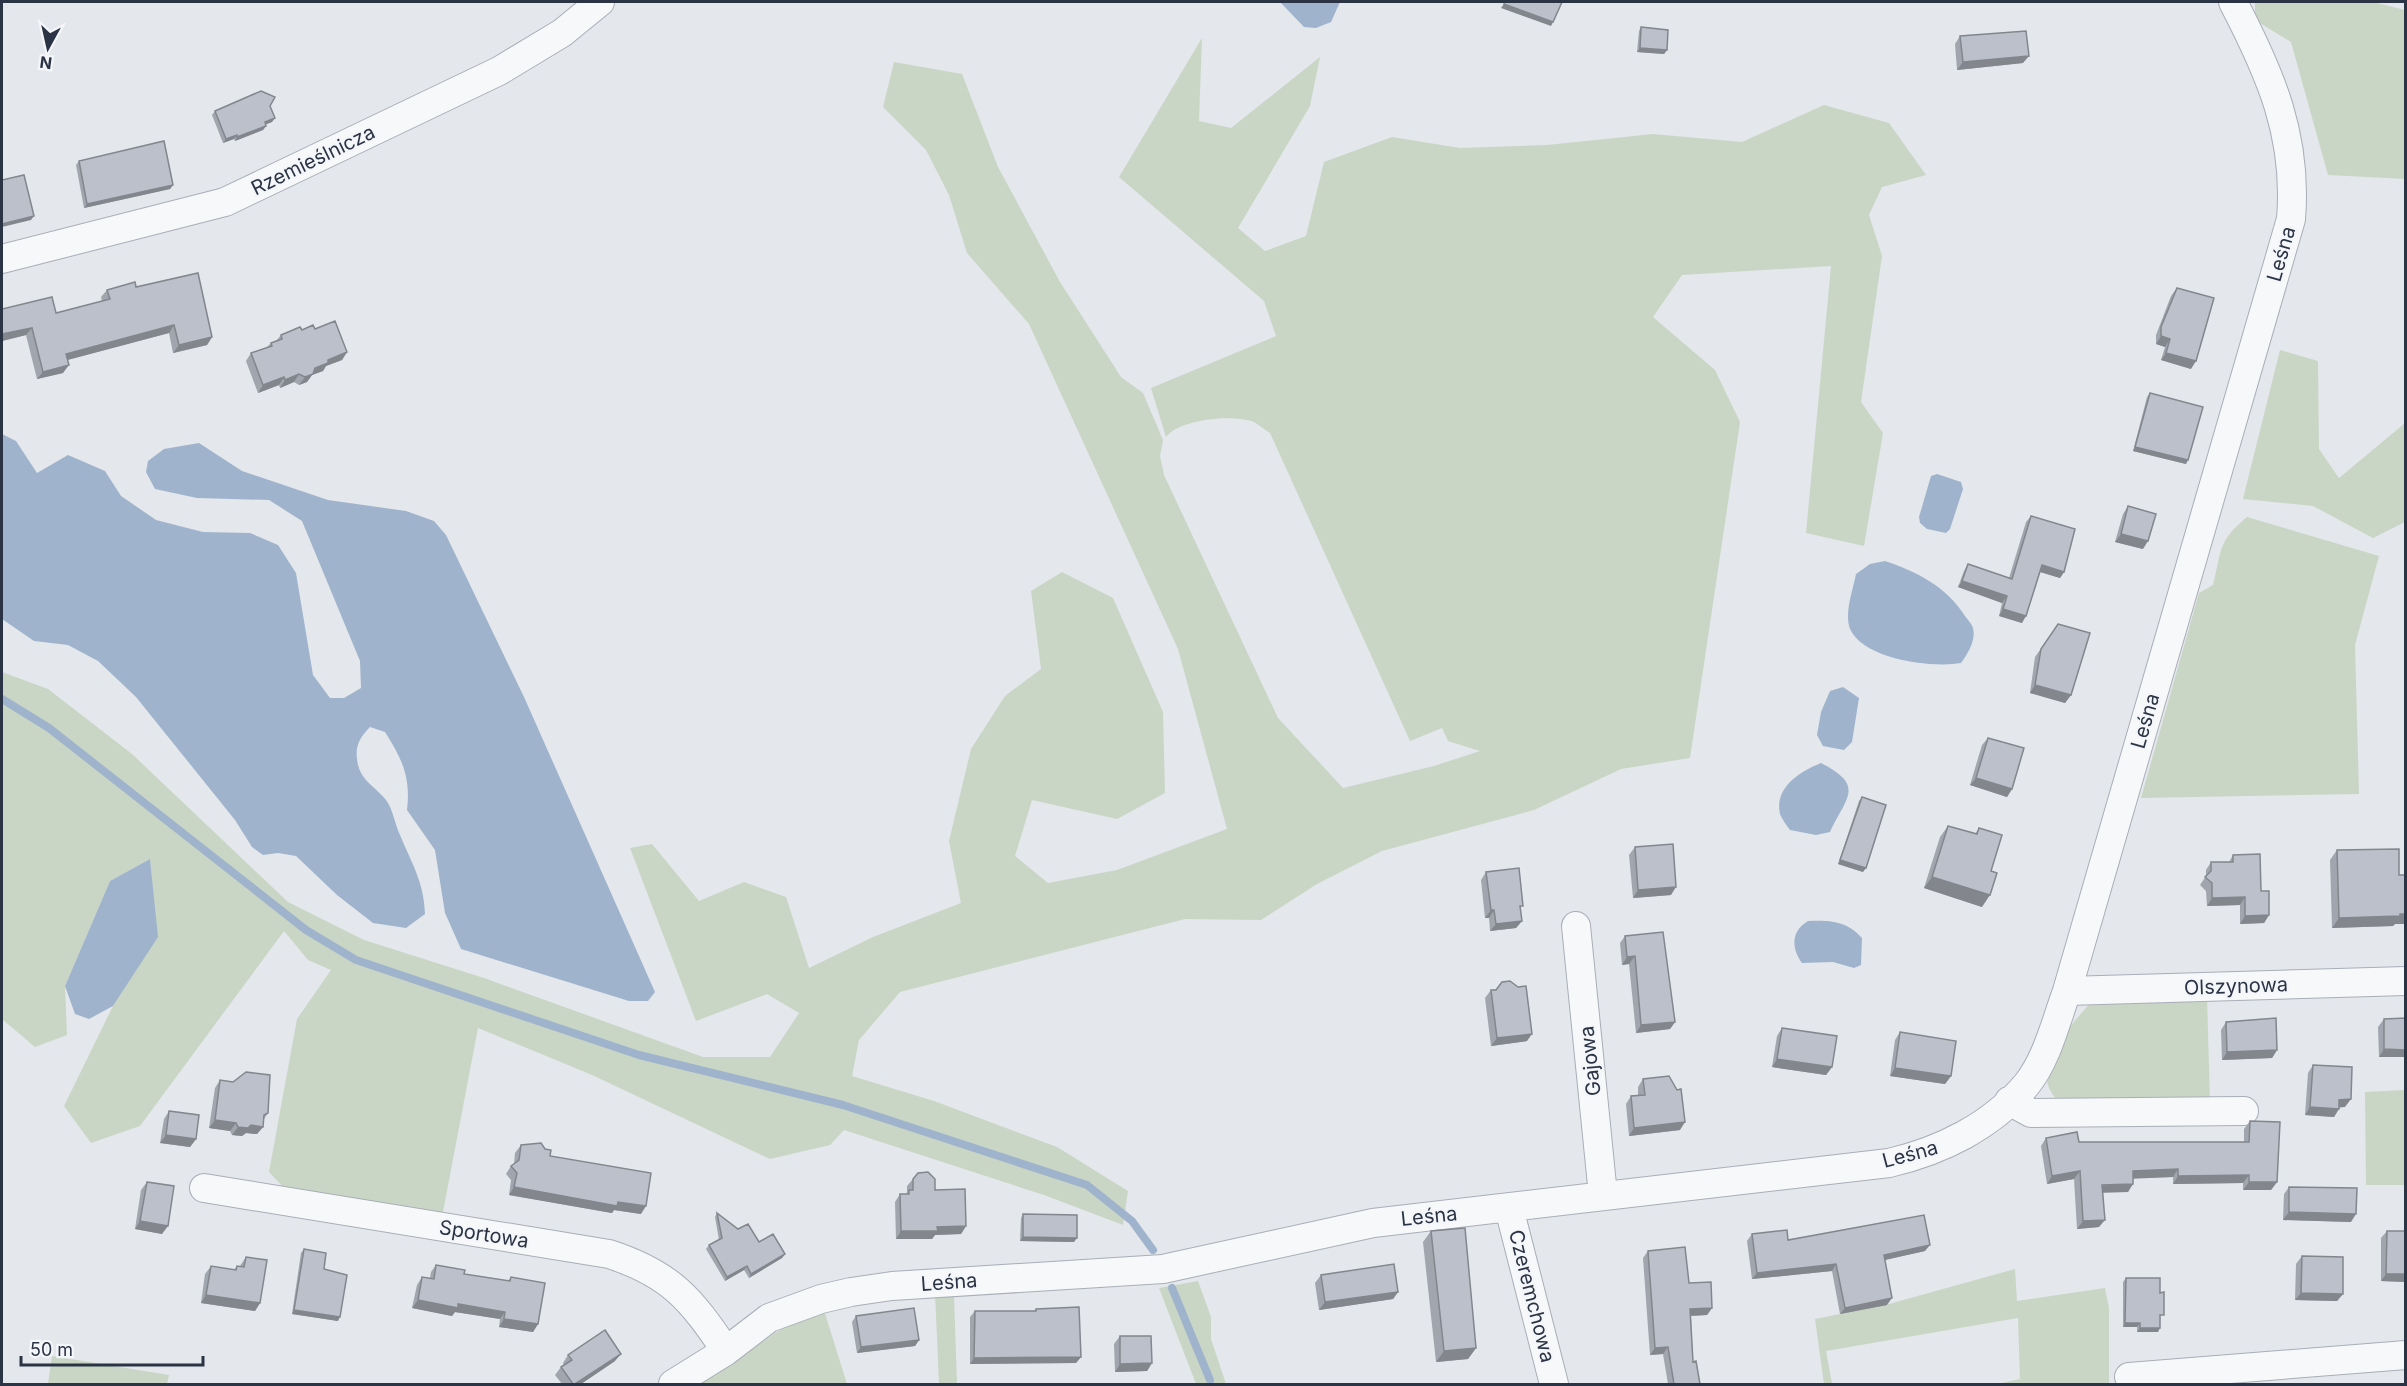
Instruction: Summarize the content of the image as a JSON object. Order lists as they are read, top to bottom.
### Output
{
  "streets": {
    "street": [
      "Rzemieślnicza",
      "Leśna",
      "Olszynowa",
      "Gajowa",
      "Sportowa",
      "Czeremchowa"
    ]
  },
  "crossings": [
    ["Leśna", "Olszynowa"],
    ["Leśna", "Gajowa"],
    ["Leśna", "Sportowa"],
    ["Leśna", "Czeremchowa"]
  ],
  "scale_bar": "50 m",
  "north": "bottom"
}
